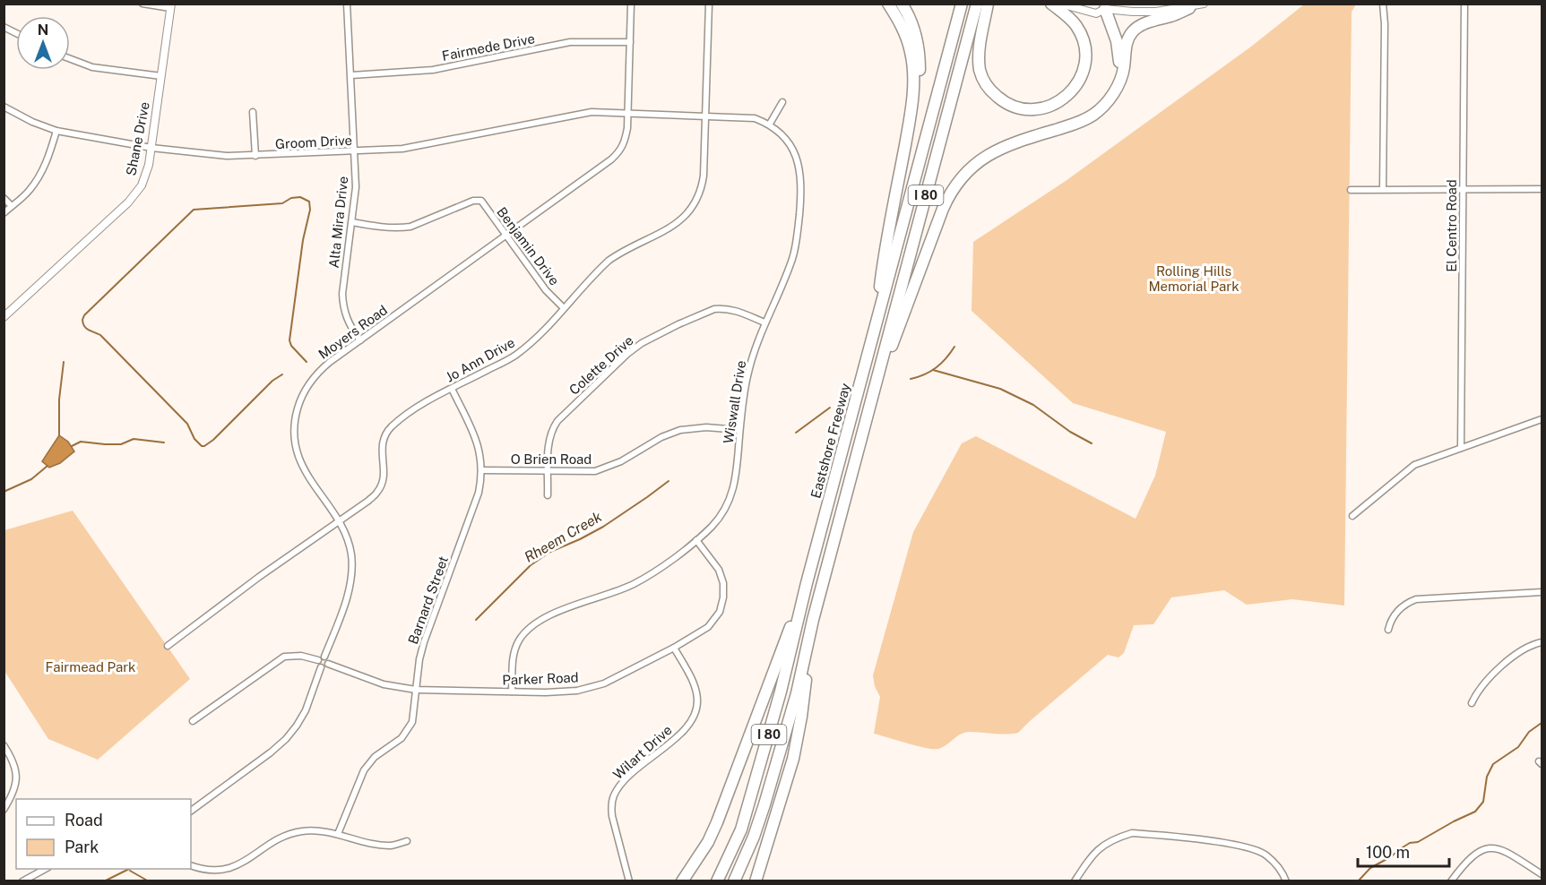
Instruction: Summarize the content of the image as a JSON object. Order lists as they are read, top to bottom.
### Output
{
  "streets": {
    "highway": ["I 80", "Eastshore Freeway"],
    "street": [
      "Fairmede Drive",
      "Shane Drive",
      "Groom Drive",
      "Alta Mira Drive",
      "El Centro Road",
      "Benjamin Drive",
      "Moyers Road",
      "Jo Ann Drive",
      "Colette Drive",
      "Wiswall Drive",
      "O Brien Road",
      "Barnard Street",
      "Parker Road",
      "Wilart Drive"
    ]
  },
  "crossings": [
    ["Fairmede Drive", "Alta Mira Drive"],
    ["Fairmede Drive", "Moyers Road"],
    ["Shane Drive", "Groom Drive"],
    ["Groom Drive", "Alta Mira Drive"],
    ["Groom Drive", "Moyers Road"],
    ["Alta Mira Drive", "Benjamin Drive"],
    ["Alta Mira Drive", "Moyers Road"],
    ["Benjamin Drive", "Moyers Road"],
    ["Benjamin Drive", "Jo Ann Drive"],
    ["Moyers Road", "Jo Ann Drive"],
    ["Moyers Road", "Parker Road"],
    ["Jo Ann Drive", "Barnard Street"],
    ["Colette Drive", "Wiswall Drive"],
    ["Colette Drive", "O Brien Road"],
    ["Wiswall Drive", "O Brien Road"],
    ["Wiswall Drive", "Parker Road"],
    ["O Brien Road", "Barnard Street"],
    ["Barnard Street", "Parker Road"],
    ["Parker Road", "Wilart Drive"]
  ],
  "water": ["Rheem Creek"],
  "parks": ["Rolling Hills Memorial Park", "Fairmead Park"],
  "legend": ["Road", "Park"],
  "scale_bar": "100 m",
  "north": "top"
}
